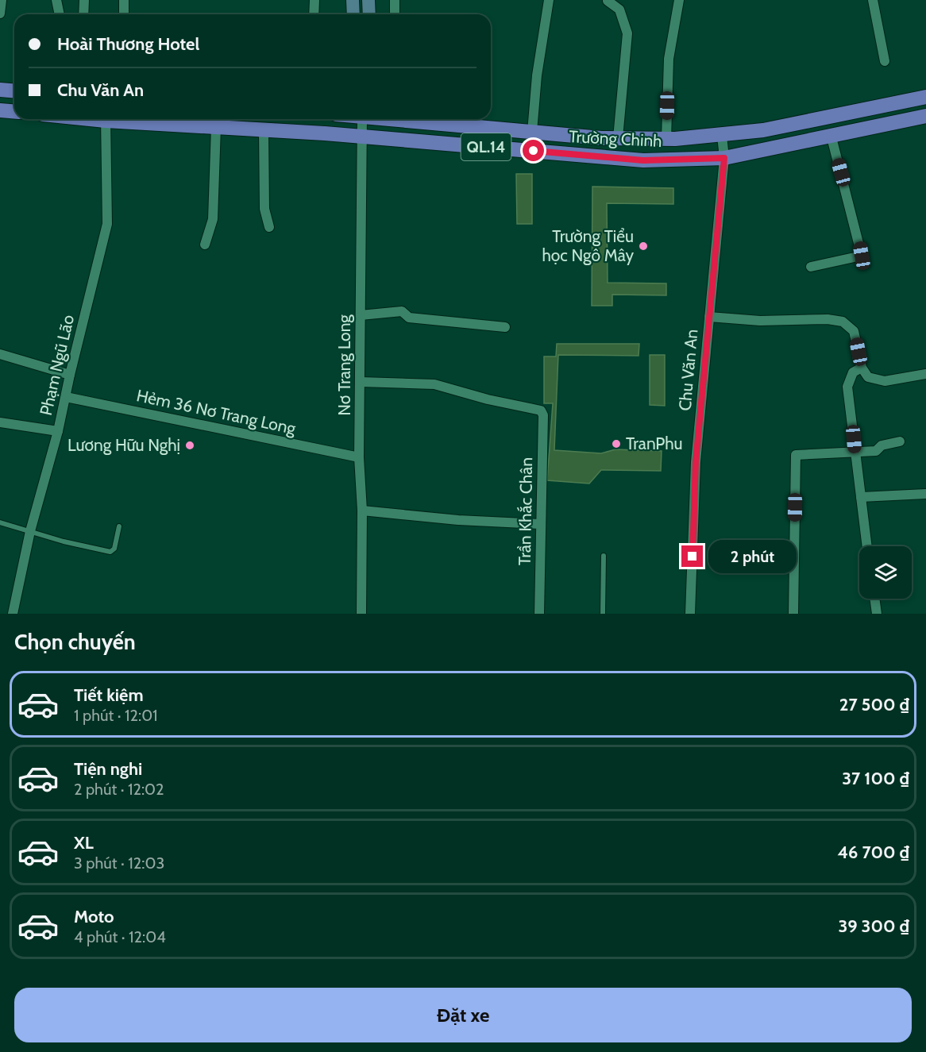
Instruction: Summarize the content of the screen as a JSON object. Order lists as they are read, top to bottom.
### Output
{
  "streets": {
    "main road": ["Trường Chinh", "QL.14"],
    "street": [
      "Phạm Ngũ Lão",
      "Nơ Trang Long",
      "Chu Văn An",
      "Hẻm 36 Nơ Trang Long",
      "Trần Khắc Chân"
    ]
  },
  "crossings": [
    ["Trường Chinh", "Nơ Trang Long"],
    ["Trường Chinh", "Chu Văn An"],
    ["Phạm Ngũ Lão", "Hẻm 36 Nơ Trang Long"],
    ["Nơ Trang Long", "Hẻm 36 Nơ Trang Long"],
    ["Nơ Trang Long", "Trần Khắc Chân"]
  ],
  "places": ["Trường Tiểu học Ngô Mây", "TranPhu", "Lương Hữu Nghị"],
  "page": {
    "banner": ["Hoài Thương Hotel", "Chu Văn An"],
    "bubble": "2 phút",
    "heading": "Chọn chuyến",
    "list": [
      {
        "name": "Tiết kiệm",
        "note": "1 phút · 12:01",
        "value": "27 500 ₫"
      },
      {
        "name": "Tiện nghi",
        "note": "2 phút · 12:02",
        "value": "37 100 ₫"
      },
      {
        "name": "XL",
        "note": "3 phút · 12:03",
        "value": "46 700 ₫"
      },
      {
        "name": "Moto",
        "note": "4 phút · 12:04",
        "value": "39 300 ₫"
      }
    ],
    "buttons": "Đặt xe"
  }
}
